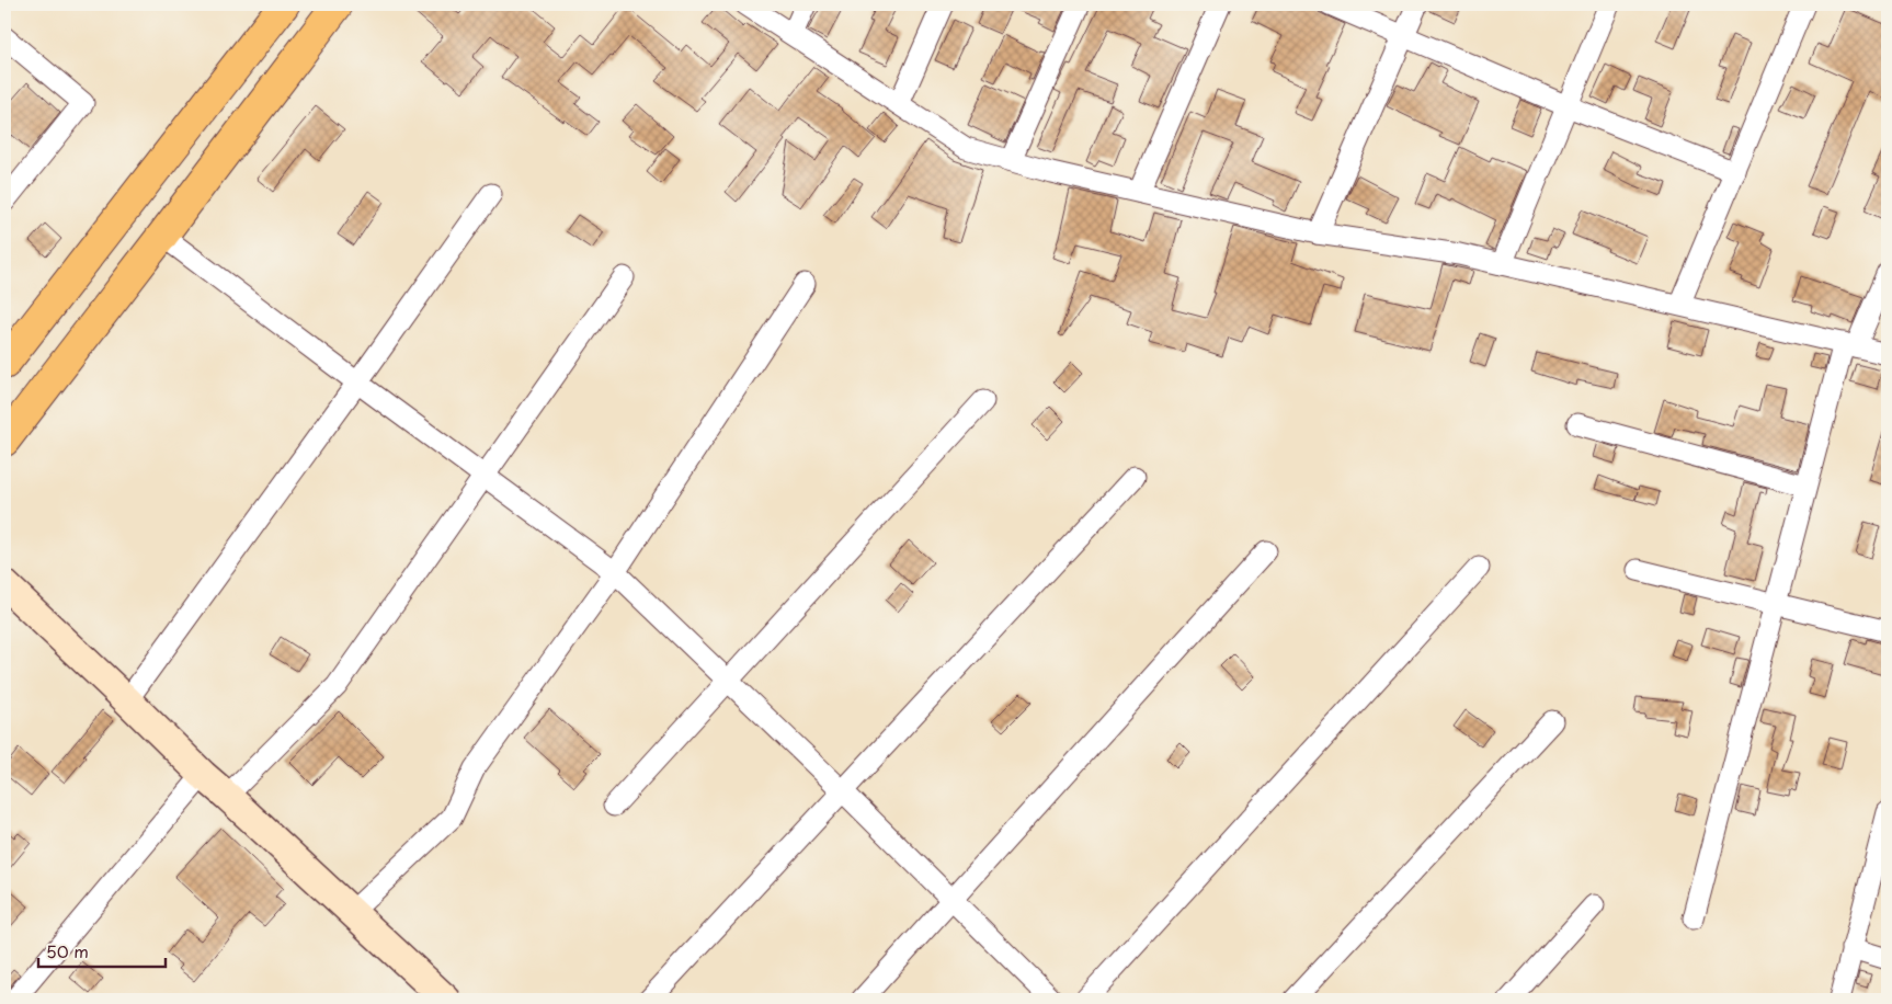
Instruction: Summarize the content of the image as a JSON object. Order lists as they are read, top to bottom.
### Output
{
  "scale_bar": "50 m"
}
